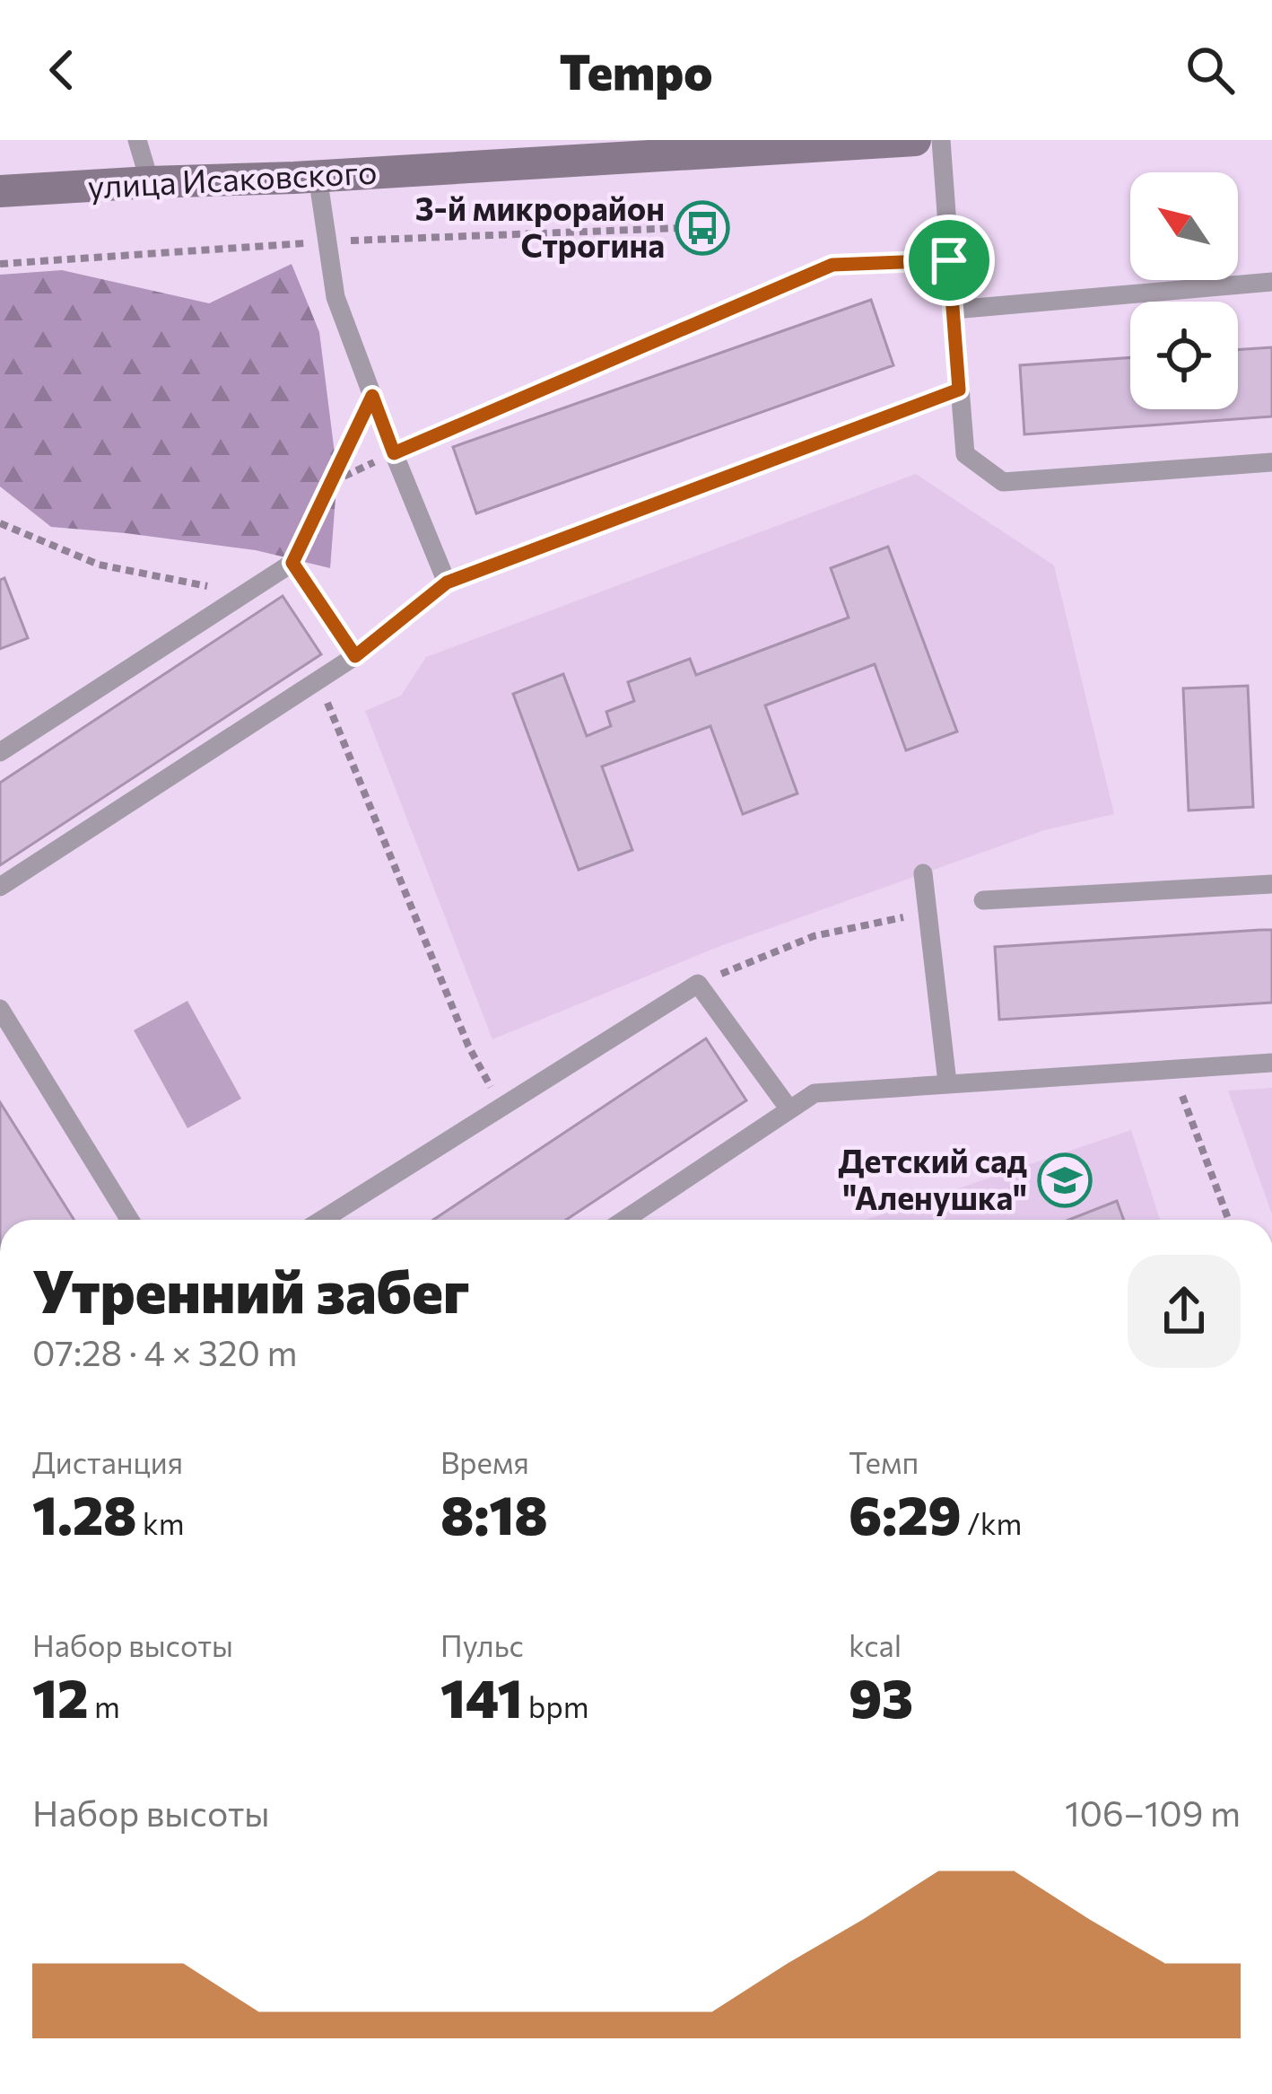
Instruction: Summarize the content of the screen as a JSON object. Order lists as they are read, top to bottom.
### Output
{
  "streets": {
    "street": ["улица Исаковского"]
  },
  "places": {
    "bus stop": ["3-й микрорайон Строгина"],
    "school or university": ["Детский сад \"Аленушка\""]
  },
  "north": "top left",
  "page": {
    "header": "Tempo",
    "heading": ["Утренний забег", "07:28 · 4 × 320 m"],
    "stats": [
      ["Дистанция", "1.28 km"],
      ["Время", "8:18"],
      ["Темп", "6:29 /km"],
      ["Набор высоты", "12 m"],
      ["Пульс", "141 bpm"],
      ["kcal", "93"]
    ],
    "chart": ["Набор высоты", "106–109 m"]
  }
}
